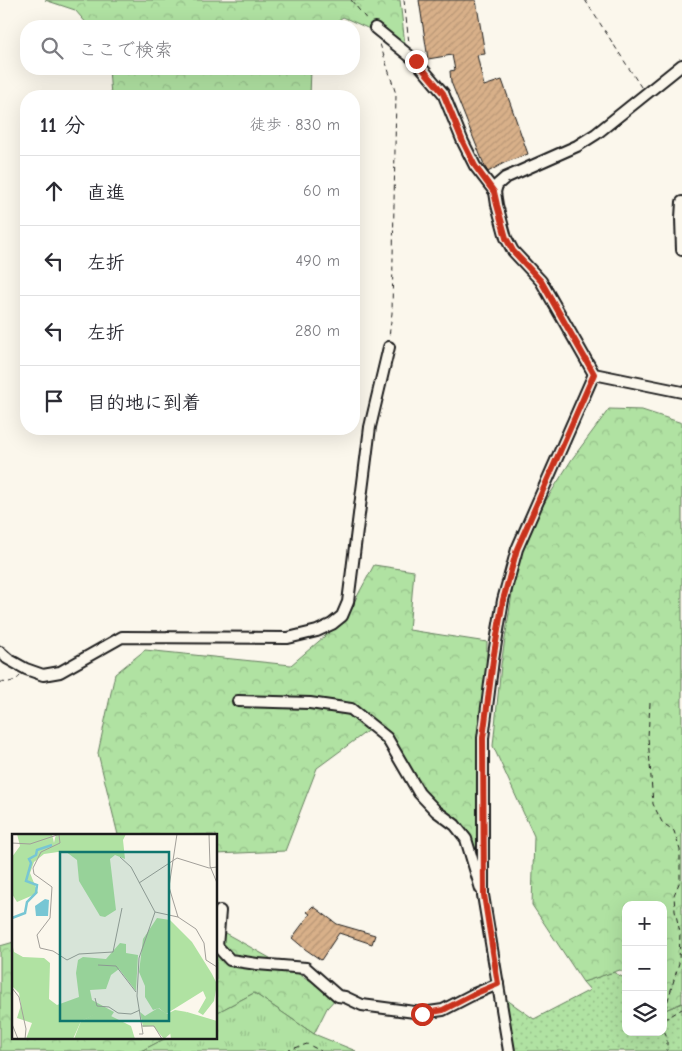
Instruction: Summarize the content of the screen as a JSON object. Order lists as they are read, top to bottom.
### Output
{
  "page": {
    "search": "ここで検索",
    "heading": ["11 分", "徒歩 · 830 m"],
    "list": [
      ["直進", "60 m"],
      ["左折", "490 m"],
      ["左折", "280 m"],
      "目的地に到着"
    ],
    "map_buttons": ["+", "−"]
  }
}
